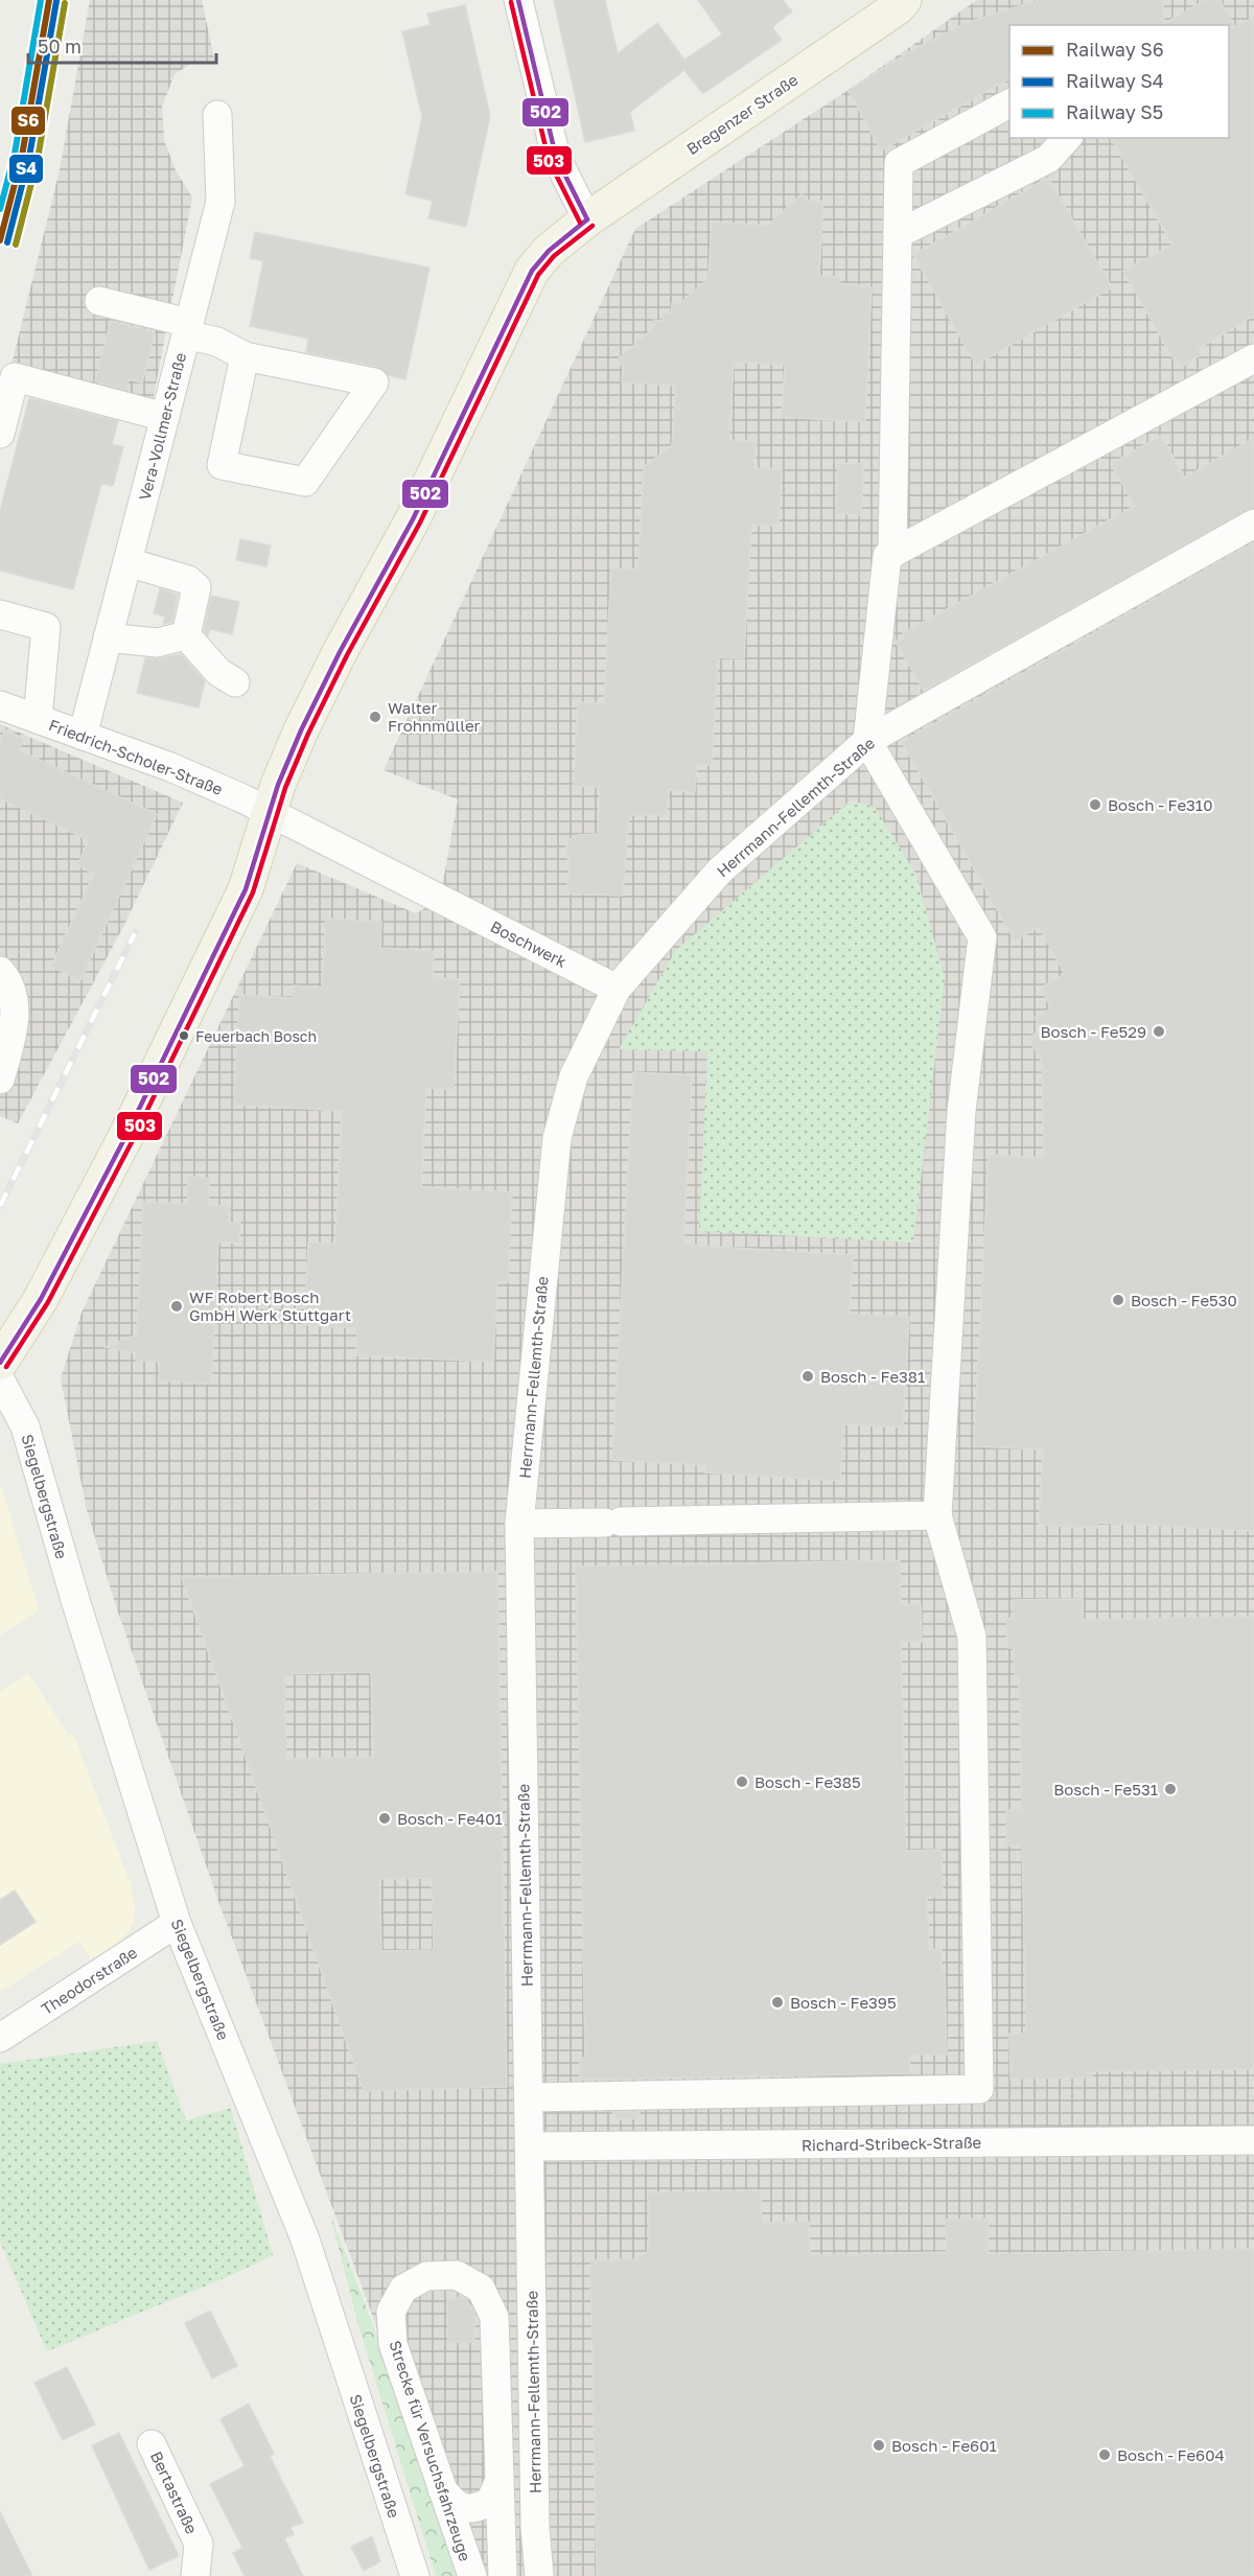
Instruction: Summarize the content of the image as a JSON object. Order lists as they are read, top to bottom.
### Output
{
  "streets": {
    "main road": ["Bregenzer Straße"],
    "street": [
      "Vera-Vollmer-Straße",
      "Friedrich-Scholer-Straße",
      "Herrmann-Fellemth-Straße",
      "Boschwerk",
      "Siegelbergstraße",
      "Theodorstraße",
      "Richard-Stribeck-Straße",
      "Strecke für Versuchsfahrzeuge",
      "Bertastraße"
    ]
  },
  "crossings": [
    ["Bregenzer Straße", "Friedrich-Scholer-Straße"],
    ["Vera-Vollmer-Straße", "Friedrich-Scholer-Straße"],
    ["Friedrich-Scholer-Straße", "Boschwerk"],
    ["Herrmann-Fellemth-Straße", "Boschwerk"],
    ["Herrmann-Fellemth-Straße", "Richard-Stribeck-Straße"],
    ["Siegelbergstraße", "Theodorstraße"]
  ],
  "places": [
    "Walter Frohnmüller",
    "Bosch - Fe310",
    "Bosch - Fe529",
    "Feuerbach Bosch",
    "Bosch - Fe530",
    "WF Robert Bosch GmbH Werk Stuttgart",
    "Bosch - Fe381",
    "Bosch - Fe385",
    "Bosch - Fe531",
    "Bosch - Fe401",
    "Bosch - Fe395",
    "Bosch - Fe601",
    "Bosch - Fe604"
  ],
  "lines": [
    "rail line S6",
    "rail line S5",
    "transit line 502",
    "rail line S4",
    "transit line 503"
  ],
  "legend": ["Railway S6", "Railway S4", "Railway S5"],
  "scale_bar": "50 m"
}
